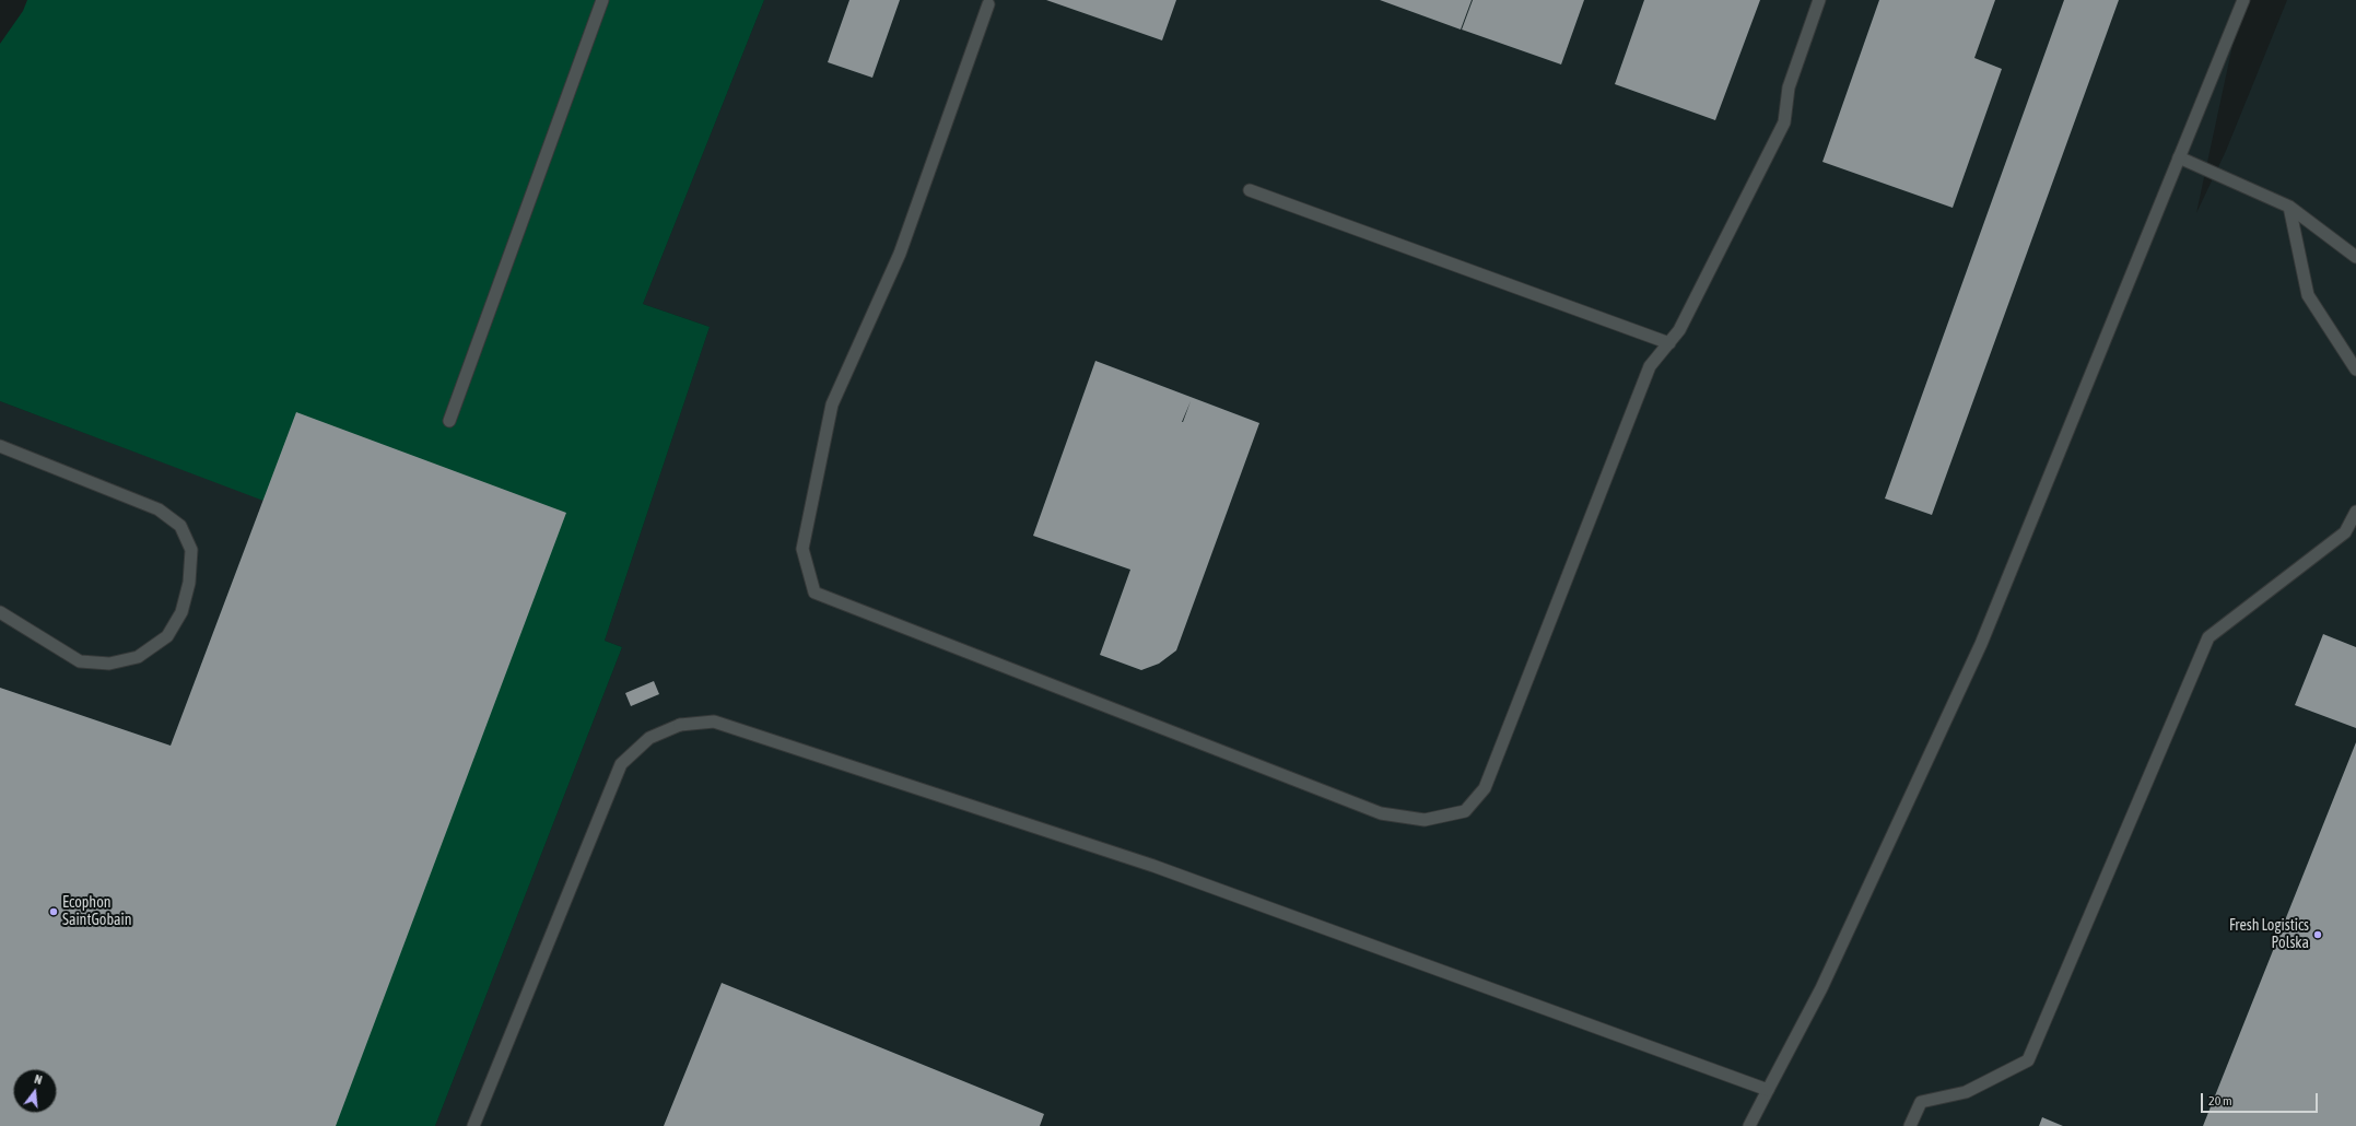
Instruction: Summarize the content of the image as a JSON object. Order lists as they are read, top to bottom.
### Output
{
  "places": ["Ecophon SaintGobain", "Fresh Logistics Polska"],
  "scale_bar": "20 m",
  "north": "top"
}
